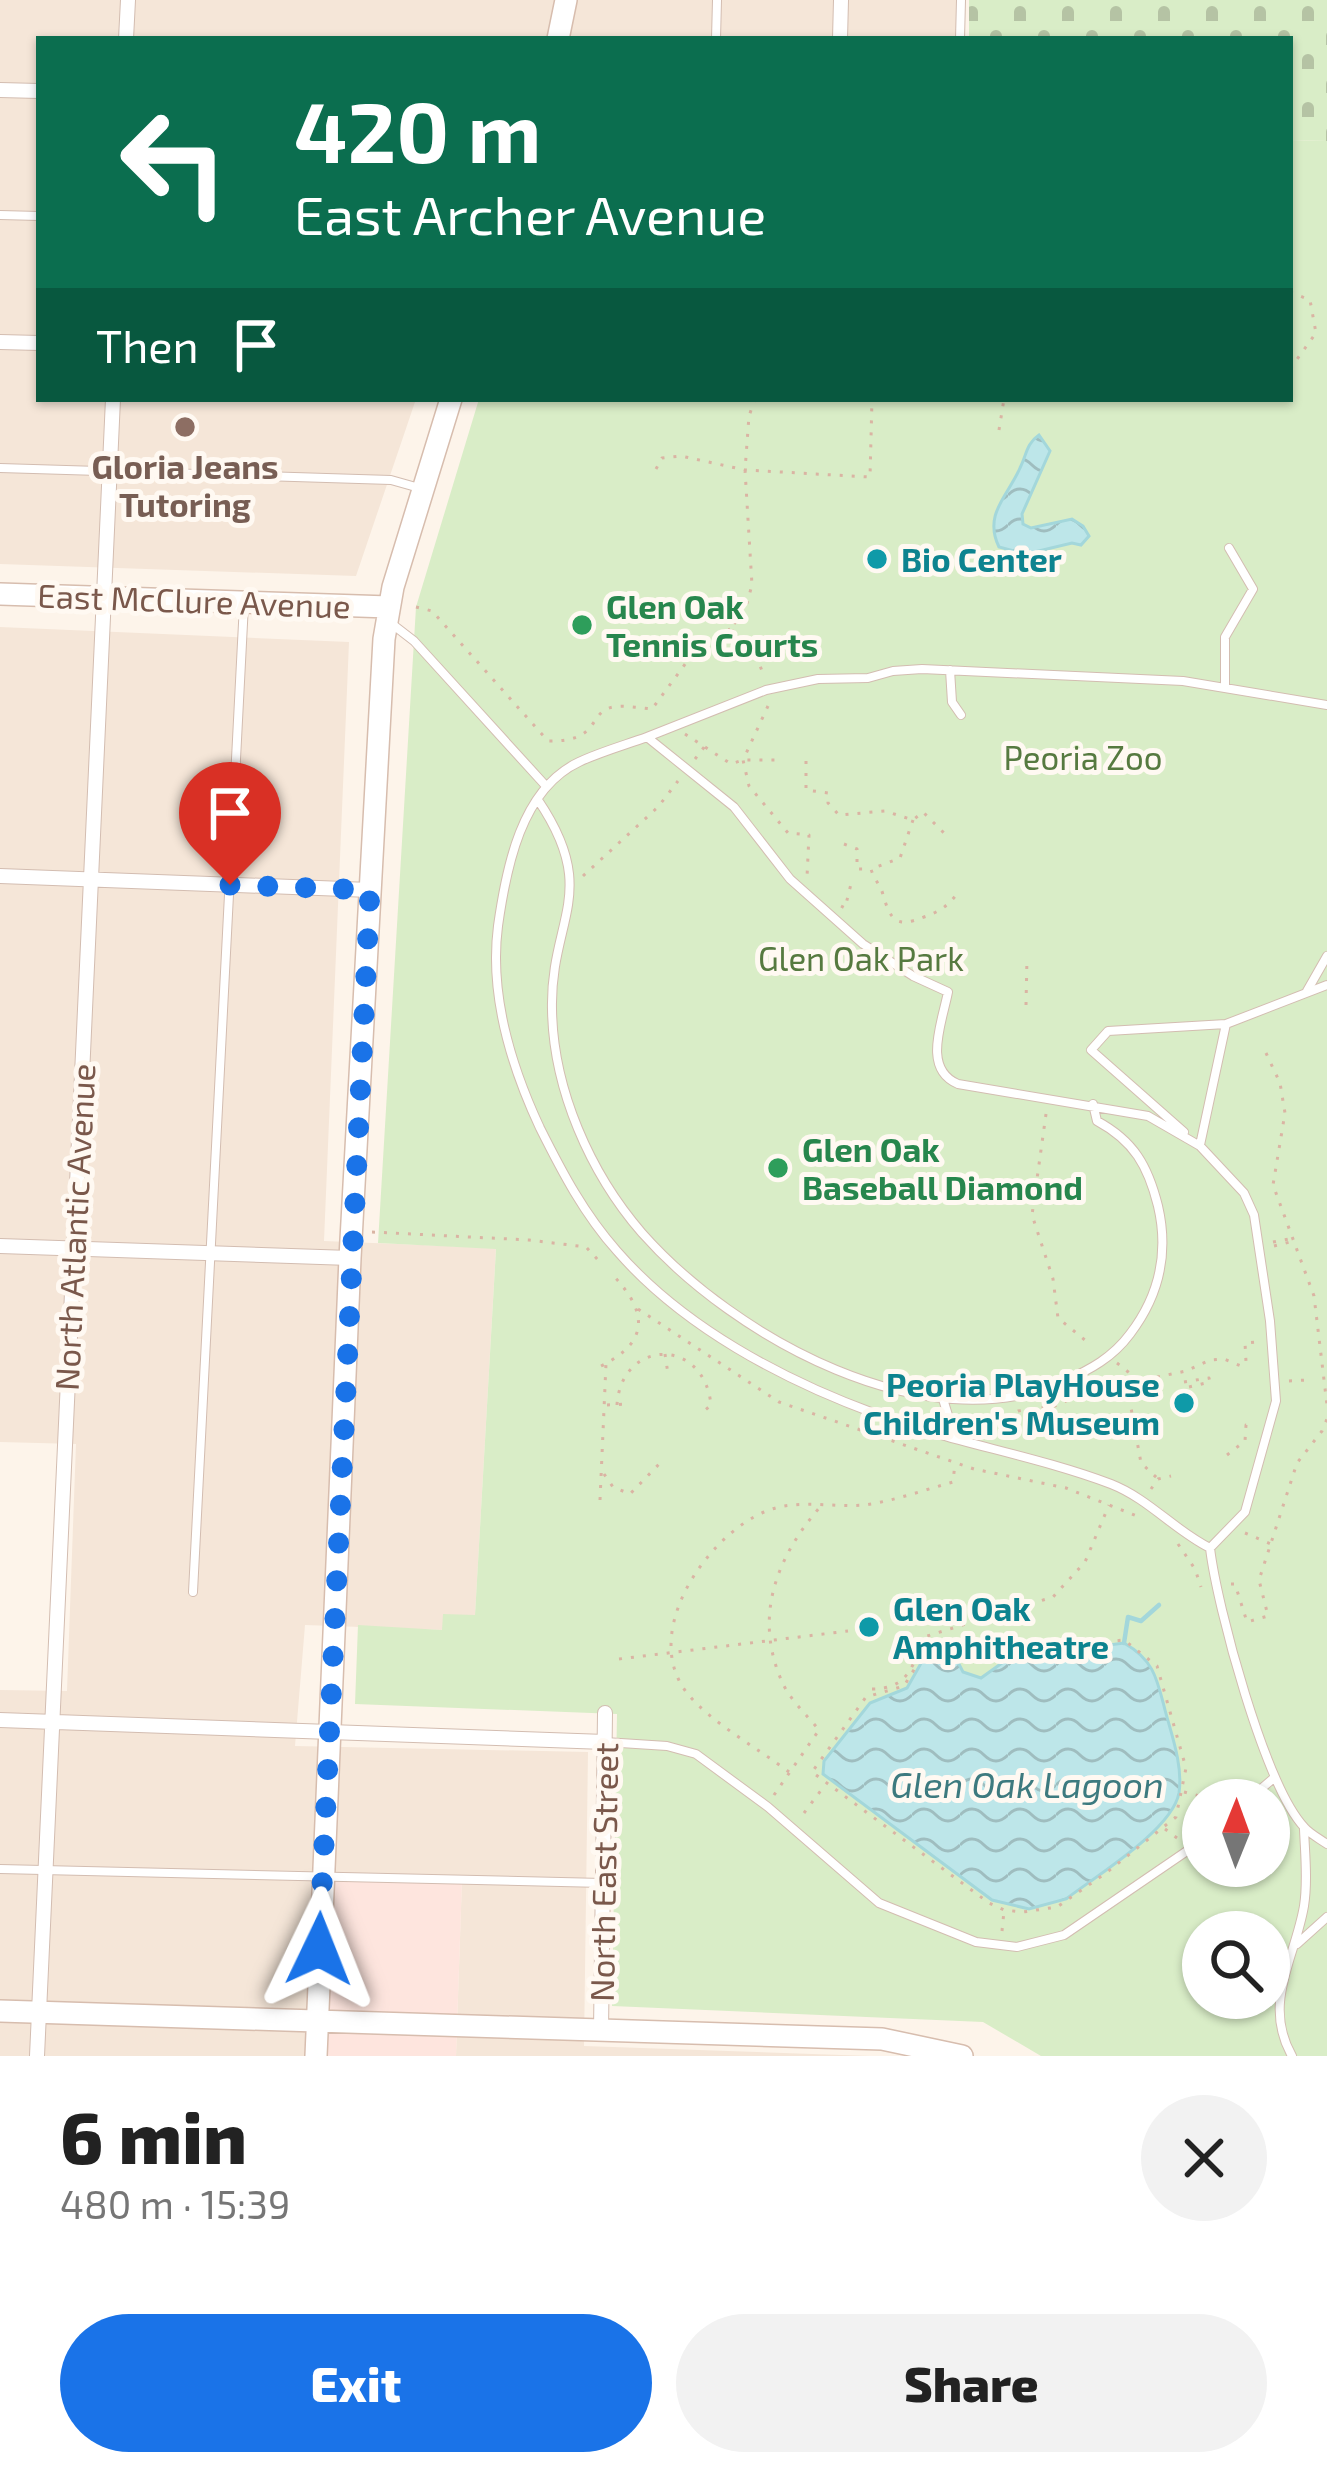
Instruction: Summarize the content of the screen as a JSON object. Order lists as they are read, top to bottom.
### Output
{
  "streets": {
    "main road": ["East McClure Avenue"],
    "street": ["North Atlantic Avenue", "North East Street"]
  },
  "crossings": [
    ["East McClure Avenue", "North Atlantic Avenue"]
  ],
  "water": ["Glen Oak Lagoon"],
  "parks": ["Peoria Zoo", "Glen Oak Park"],
  "places": [
    "Gloria Jeans Tutoring",
    "Bio Center",
    "Glen Oak Tennis Courts",
    "Glen Oak Baseball Diamond",
    "Peoria PlayHouse Children's Museum",
    "Glen Oak Amphitheatre"
  ],
  "north": "top",
  "page": {
    "turn": ["420 m", "East Archer Avenue"],
    "then": "Then",
    "heading": ["6 min", "480 m · 15:39"],
    "buttons": ["Exit", "Share"]
  }
}
